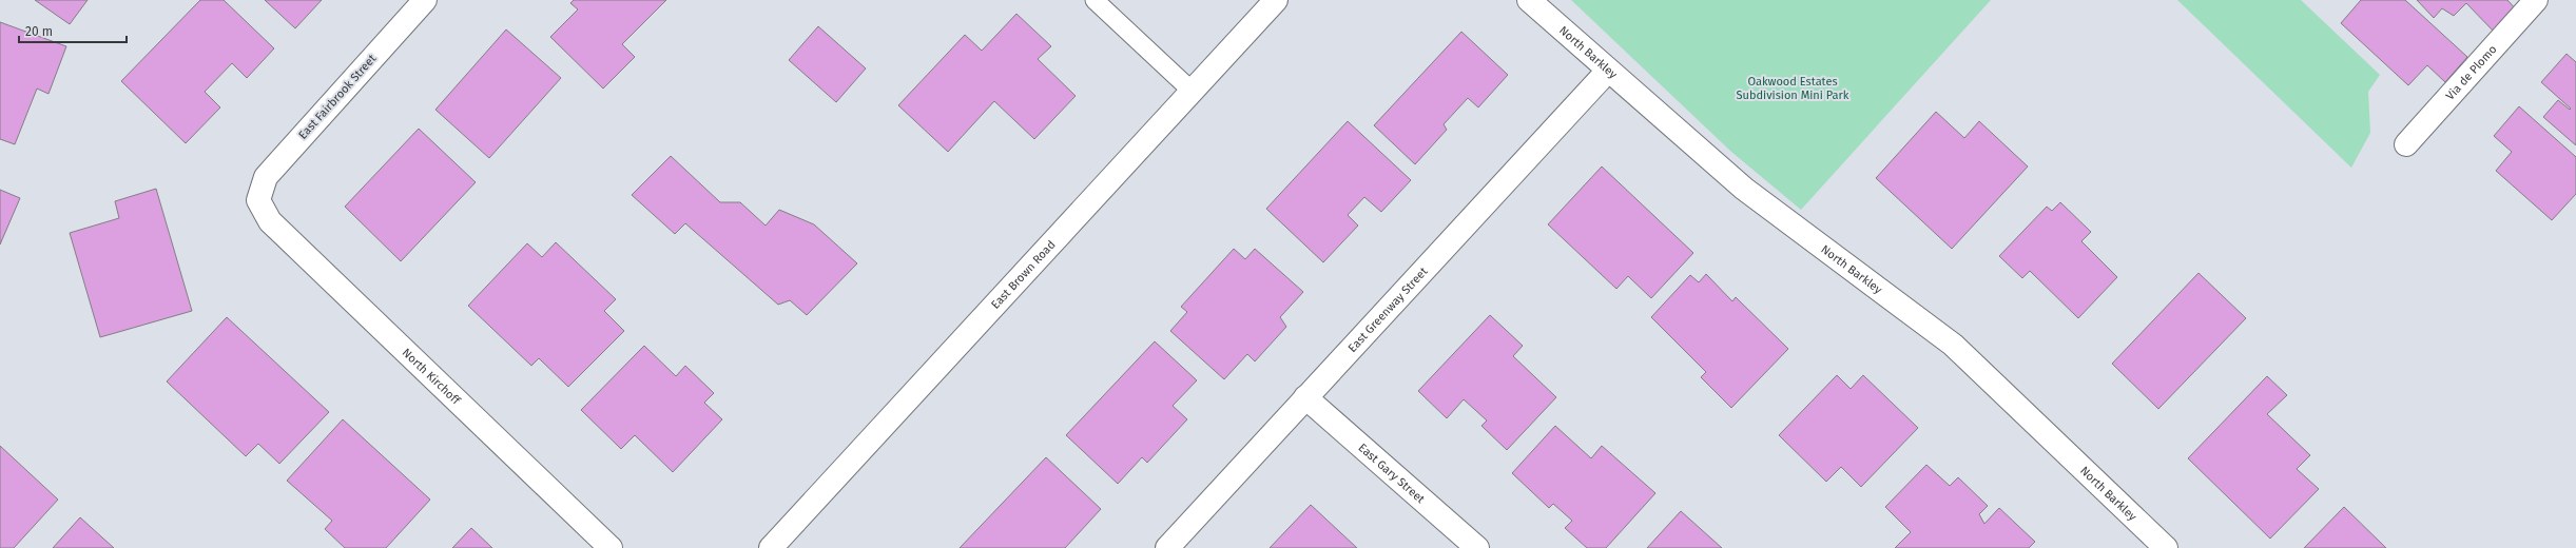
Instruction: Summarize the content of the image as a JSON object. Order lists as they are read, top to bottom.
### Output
{
  "streets": {
    "street": [
      "North Barkley",
      "Via de Plomo",
      "East Fairbrook Street",
      "East Brown Road",
      "East Greenway Street",
      "North Kirchoff",
      "East Gary Street"
    ]
  },
  "crossings": [
    ["North Barkley", "East Greenway Street"],
    ["East Fairbrook Street", "North Kirchoff"],
    ["East Greenway Street", "East Gary Street"]
  ],
  "parks": ["Oakwood Estates Subdivision Mini Park"],
  "scale_bar": "20 m"
}
